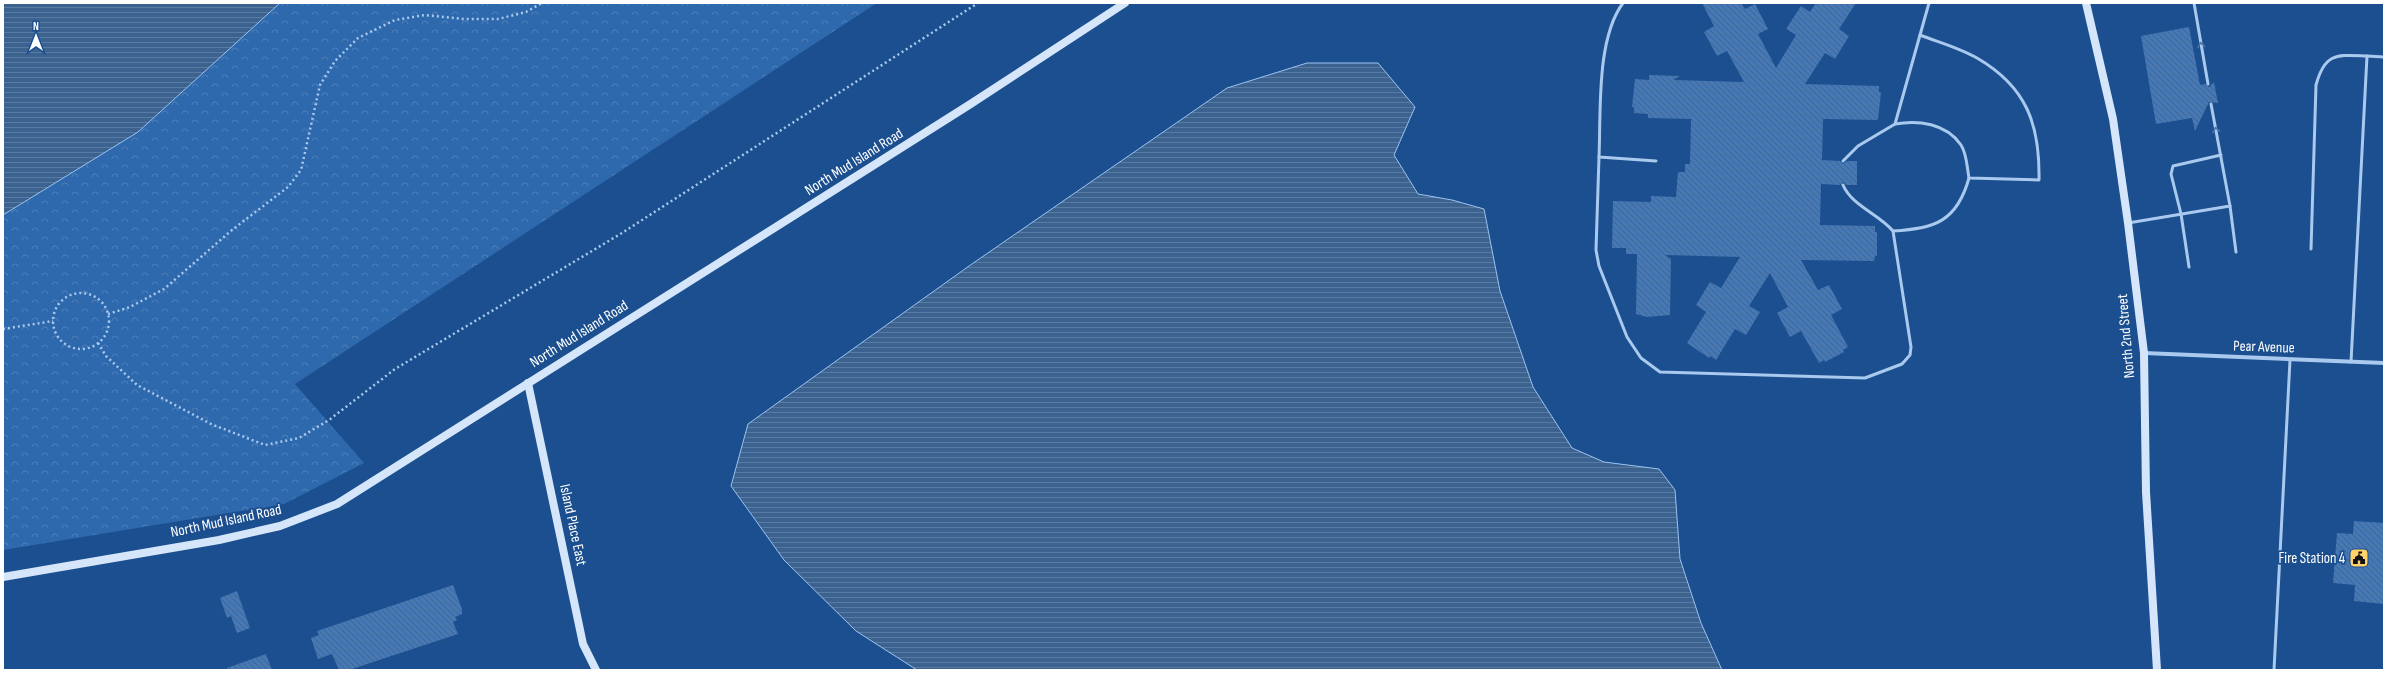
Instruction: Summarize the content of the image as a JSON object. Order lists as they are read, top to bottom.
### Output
{
  "streets": {
    "street": [
      "North Mud Island Road",
      "North 2nd Street",
      "Pear Avenue",
      "Island Place East"
    ]
  },
  "crossings": [
    ["North Mud Island Road", "Island Place East"],
    ["North 2nd Street", "Pear Avenue"]
  ],
  "places": {
    "public building": ["Fire Station 4"]
  },
  "north": "top"
}
